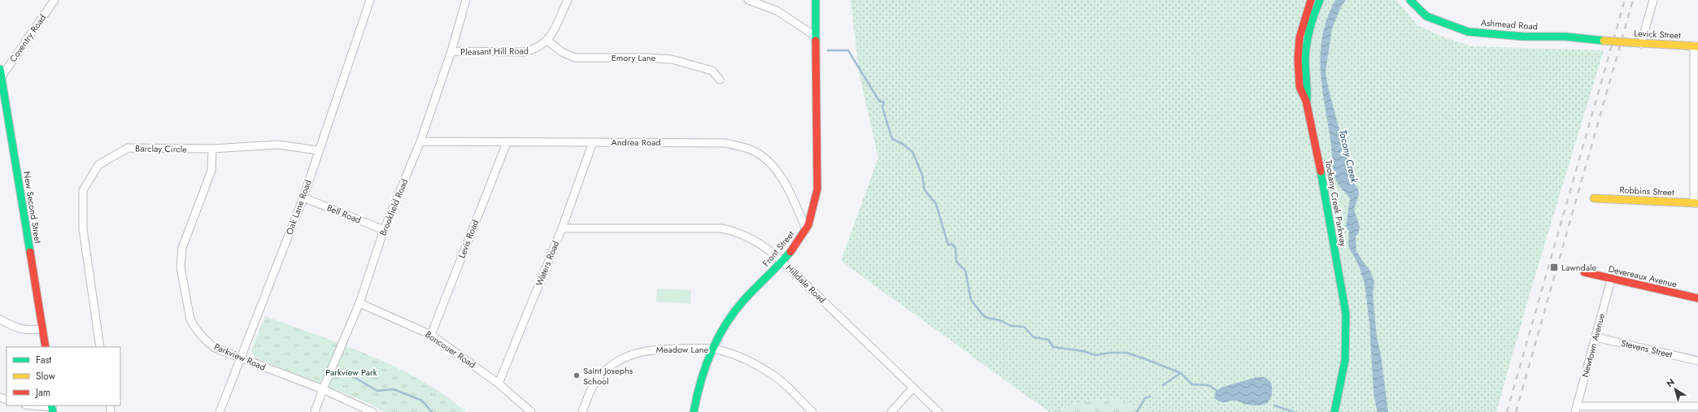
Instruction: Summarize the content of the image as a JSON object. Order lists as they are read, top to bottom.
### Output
{
  "streets": {
    "street": [
      "Ashmead Road",
      "Levick Street",
      "Coventry Road",
      "Pleasant Hill Road",
      "Emory Lane",
      "Andrea Road",
      "Barclay Circle",
      "Robbins Street",
      "Tookany Creek Parkway",
      "New Second Street",
      "Oak Lane Road",
      "Brookfield Road",
      "Bell Road",
      "Levis Road",
      "Front Street",
      "Waters Road",
      "Devereaux Avenue",
      "Hilldale Road",
      "Newtown Avenue",
      "Stevens Street",
      "Boncouer Road",
      "Meadow Lane",
      "Parkview Road"
    ]
  },
  "crossings": [
    ["Ashmead Road", "Levick Street"],
    ["Coventry Road", "New Second Street"],
    ["Pleasant Hill Road", "Emory Lane"],
    ["Pleasant Hill Road", "Brookfield Road"],
    ["Andrea Road", "Brookfield Road"],
    ["Andrea Road", "Levis Road"],
    ["Andrea Road", "Front Street"],
    ["Andrea Road", "Waters Road"],
    ["Barclay Circle", "Oak Lane Road"],
    ["Barclay Circle", "Parkview Road"],
    ["Oak Lane Road", "Bell Road"],
    ["Oak Lane Road", "Parkview Road"],
    ["Brookfield Road", "Bell Road"],
    ["Brookfield Road", "Boncouer Road"],
    ["Brookfield Road", "Parkview Road"],
    ["Levis Road", "Boncouer Road"],
    ["Front Street", "Hilldale Road"],
    ["Front Street", "Meadow Lane"],
    ["Waters Road", "Hilldale Road"],
    ["Waters Road", "Boncouer Road"],
    ["Devereaux Avenue", "Newtown Avenue"],
    ["Newtown Avenue", "Stevens Street"]
  ],
  "water": ["Tacony Creek"],
  "parks": ["Parkview Park"],
  "places": {
    "transit": ["Lawndale"],
    "other": ["Saint Josephs School"]
  },
  "legend": ["Fast", "Slow", "Jam"],
  "north": "top left"
}
